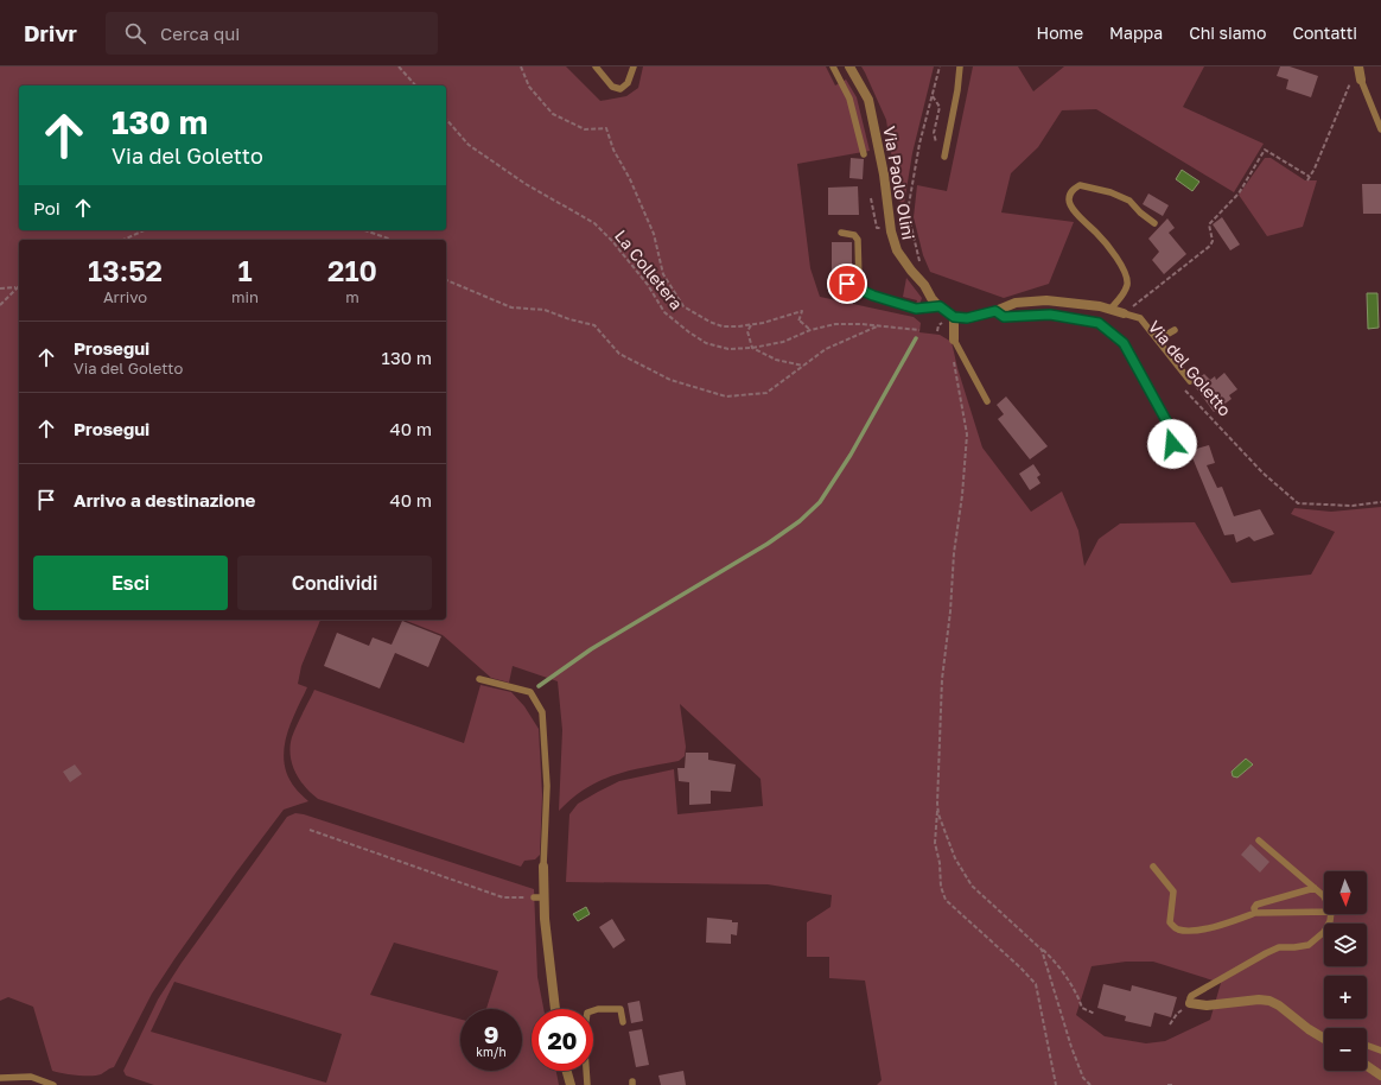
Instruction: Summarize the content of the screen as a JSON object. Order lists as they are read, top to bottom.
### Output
{
  "streets": {
    "street": ["Via Paolo Olini"],
    "path": ["La Colletera", "Via del Goletto"]
  },
  "north": "bottom",
  "page": {
    "header": "Drivr",
    "search": "Cerca qui",
    "nav": [
      "Home",
      "Mappa",
      "Chi siamo",
      "Contatti"
    ],
    "turn": ["130 m", "Via del Goletto"],
    "then": "Poi",
    "eta": [
      "13:52",
      "Arrivo",
      "1",
      "min",
      "210",
      "m"
    ],
    "list": [
      {
        "name": "Prosegui",
        "note": "Via del Goletto",
        "value": "130 m"
      },
      {
        "name": "Prosegui",
        "value": "40 m"
      },
      {
        "name": "Arrivo a destinazione",
        "value": "40 m"
      }
    ],
    "buttons": ["Esci", "Condividi"],
    "map_buttons": ["+", "−"],
    "speed": "9 km/h",
    "limit": "20"
  }
}
